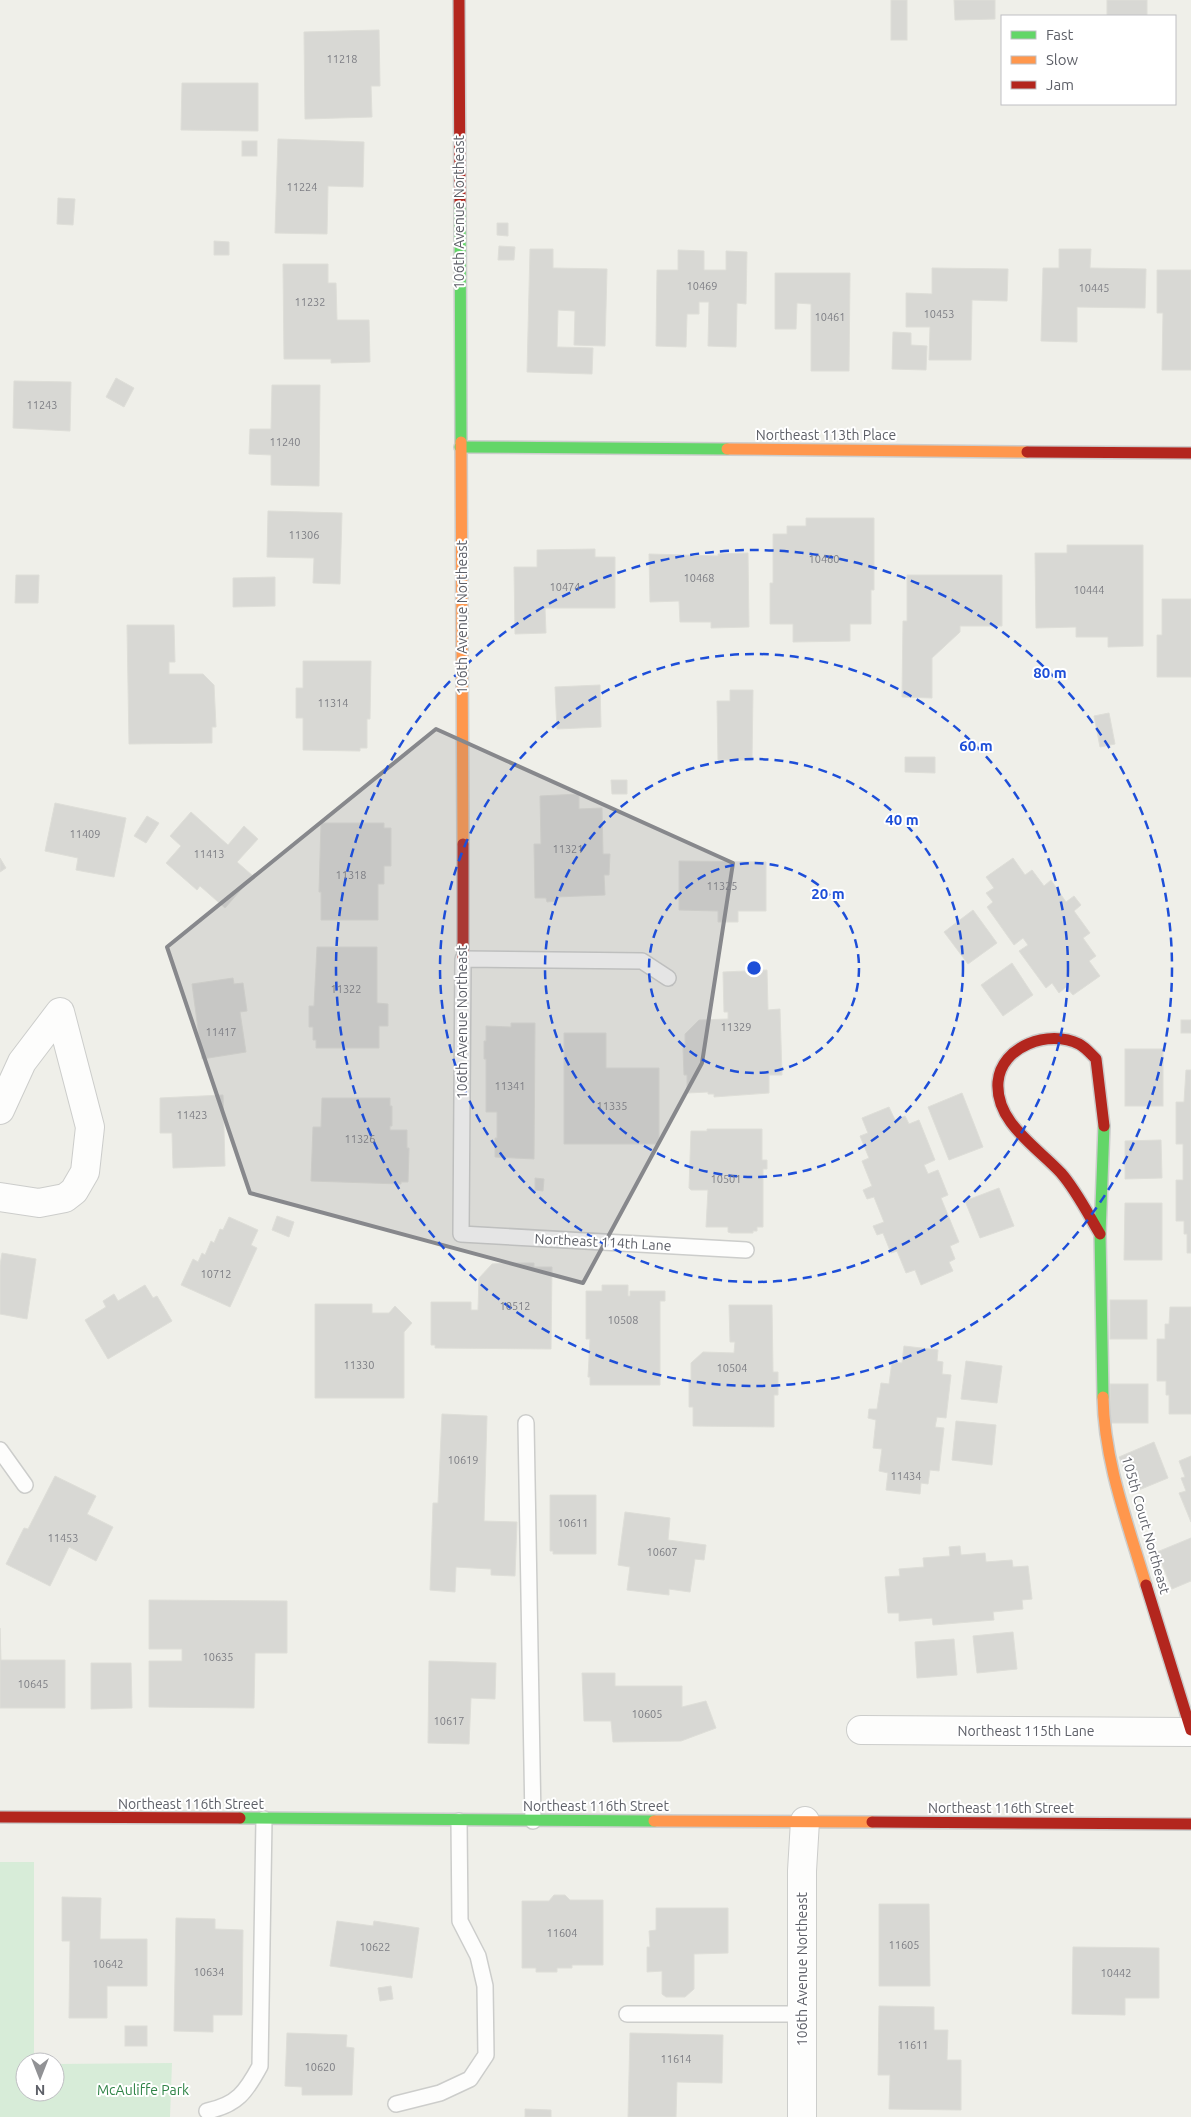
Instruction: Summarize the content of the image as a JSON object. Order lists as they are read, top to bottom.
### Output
{
  "streets": {
    "street": [
      "106th Avenue Northeast",
      "Northeast 113th Place",
      "105th Court Northeast",
      "Northeast 115th Lane",
      "Northeast 116th Street"
    ],
    "lane": ["Northeast 114th Lane"]
  },
  "crossings": [
    ["106th Avenue Northeast", "Northeast 113th Place"],
    ["106th Avenue Northeast", "Northeast 114th Lane"],
    ["106th Avenue Northeast", "Northeast 116th Street"],
    ["105th Court Northeast", "Northeast 115th Lane"]
  ],
  "parks": ["McAuliffe Park"],
  "house_numbers": [
    "11218",
    "11224",
    "10469",
    "10445",
    "11232",
    "10453",
    "10461",
    "11243",
    "11240",
    "11306",
    "10460",
    "10468",
    "10474",
    "10444",
    "11314",
    "11409",
    "11321",
    "11413",
    "11318",
    "11325",
    "11322",
    "11329",
    "11417",
    "11341",
    "11335",
    "11423",
    "11326",
    "10501",
    "10712",
    "10512",
    "10508",
    "11330",
    "10504",
    "10619",
    "11434",
    "10611",
    "11453",
    "10607",
    "10635",
    "10645",
    "10605",
    "10617",
    "11604",
    "11605",
    "10622",
    "10642",
    "10634",
    "10442",
    "11611",
    "11614",
    "10620"
  ],
  "legend": ["Fast", "Slow", "Jam"],
  "north": "bottom",
  "rings": [
    "80 m",
    "60 m",
    "40 m",
    "20 m"
  ]
}
